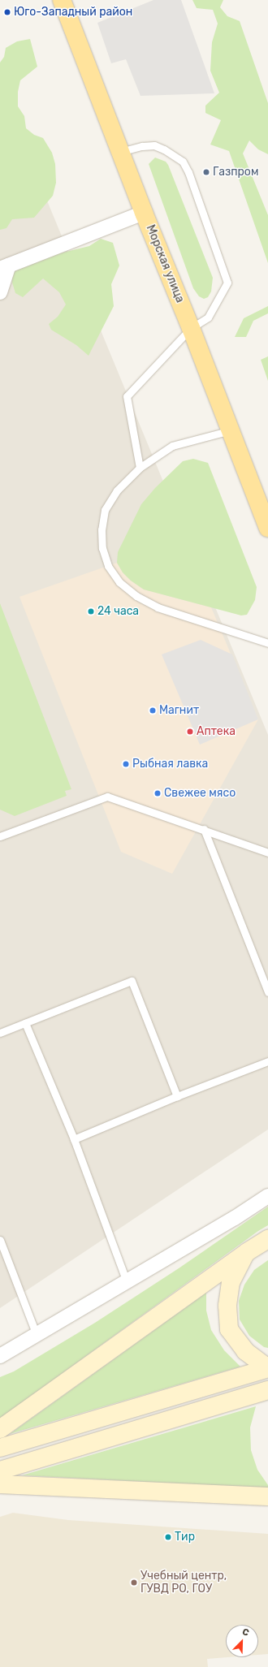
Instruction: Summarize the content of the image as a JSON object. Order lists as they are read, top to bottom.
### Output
{
  "streets": {
    "main road": ["Морская улица"]
  },
  "places": [
    "Юго-Западный район",
    "Газпром",
    "24 часа",
    "Магнит",
    "Аптека",
    "Рыбная лавка",
    "Свежее мясо",
    "Тир",
    "Учебный центр, ГУВД РО, ГОУ"
  ],
  "north": "top right"
}
